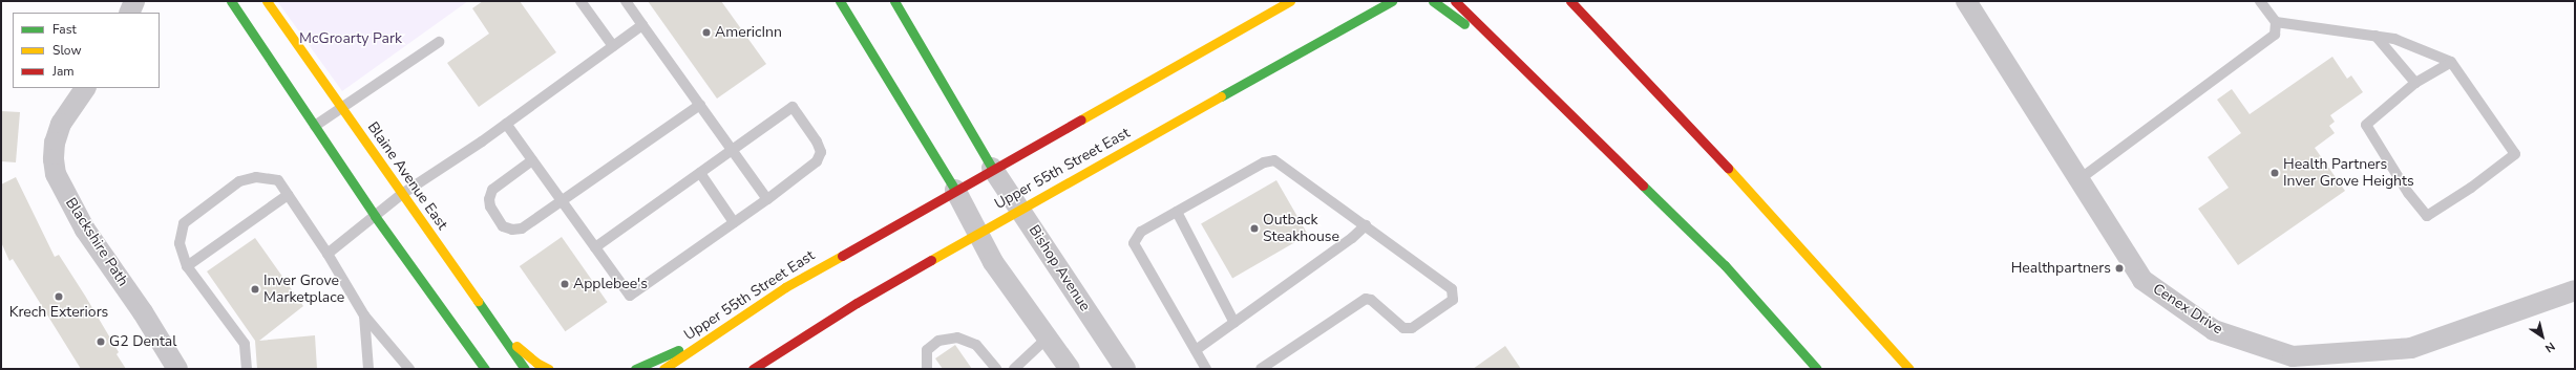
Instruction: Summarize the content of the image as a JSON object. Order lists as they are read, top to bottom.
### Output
{
  "streets": {
    "main road": ["Upper 55th Street East", "Blaine Avenue East"],
    "street": ["Blackshire Path", "Bishop Avenue", "Cenex Drive"]
  },
  "crossings": [
    ["Upper 55th Street East", "Bishop Avenue"]
  ],
  "parks": ["McGroarty Park"],
  "places": [
    "AmericInn",
    "Health Partners Inver Grove Heights",
    "Outback Steakhouse",
    "Healthpartners",
    "Applebee's",
    "Inver Grove Marketplace",
    "Krech Exteriors",
    "G2 Dental"
  ],
  "legend": ["Fast", "Slow", "Jam"],
  "north": "bottom right"
}
